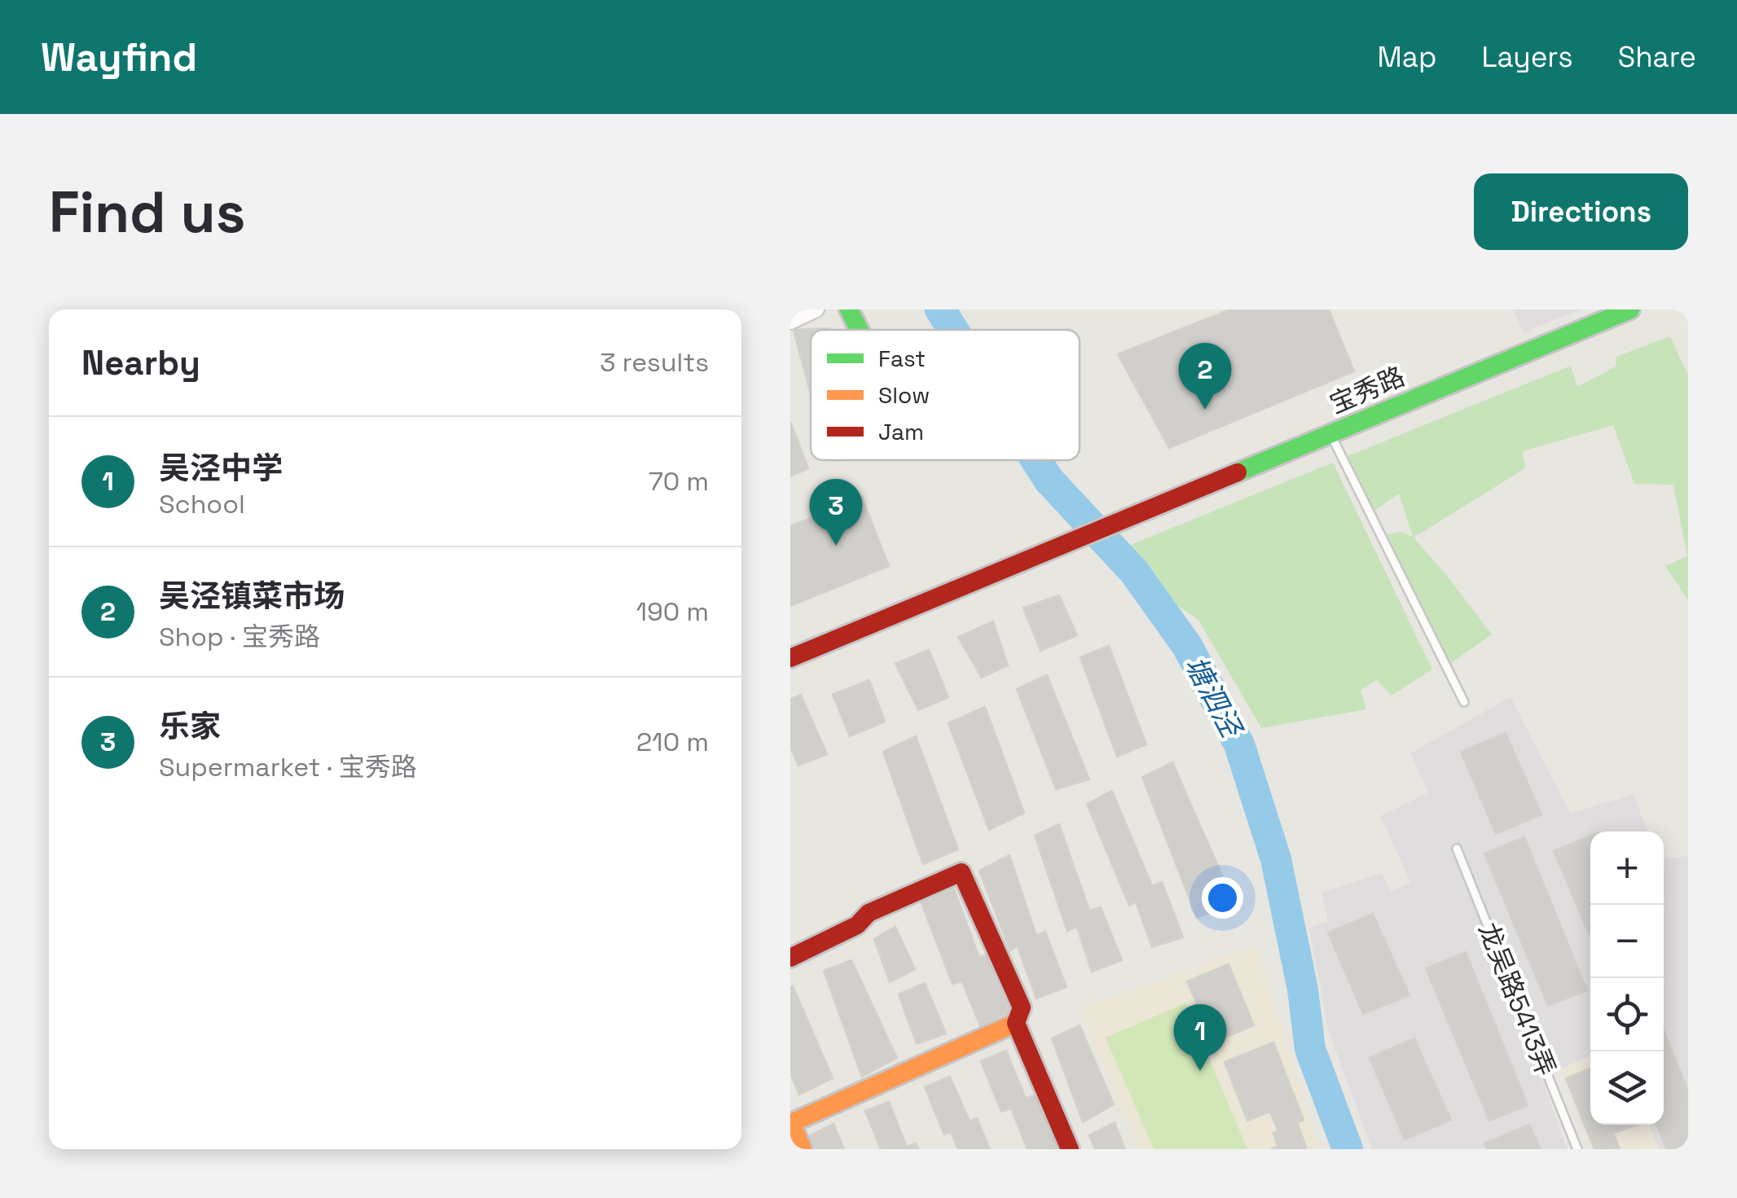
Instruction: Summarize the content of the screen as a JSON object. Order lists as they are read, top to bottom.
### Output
{
  "streets": {
    "street": ["宝秀路"],
    "lane": ["龙吴路5413弄"]
  },
  "water": ["塘泗泾"],
  "legend": ["Fast", "Slow", "Jam"],
  "page": {
    "header": "Wayfind",
    "nav": ["Map", "Layers", "Share"],
    "buttons": "Directions",
    "title": "Find us",
    "heading": ["Nearby", "3 results"],
    "pins": ["2", "3", "1"],
    "list": [
      {
        "mark": "1",
        "name": "吴泾中学",
        "note": "School",
        "value": "70 m"
      },
      {
        "mark": "2",
        "name": "吴泾镇菜市场",
        "note": "Shop · 宝秀路",
        "value": "190 m"
      },
      {
        "mark": "3",
        "name": "乐家",
        "note": "Supermarket · 宝秀路",
        "value": "210 m"
      }
    ],
    "map_buttons": ["+", "−"]
  }
}
